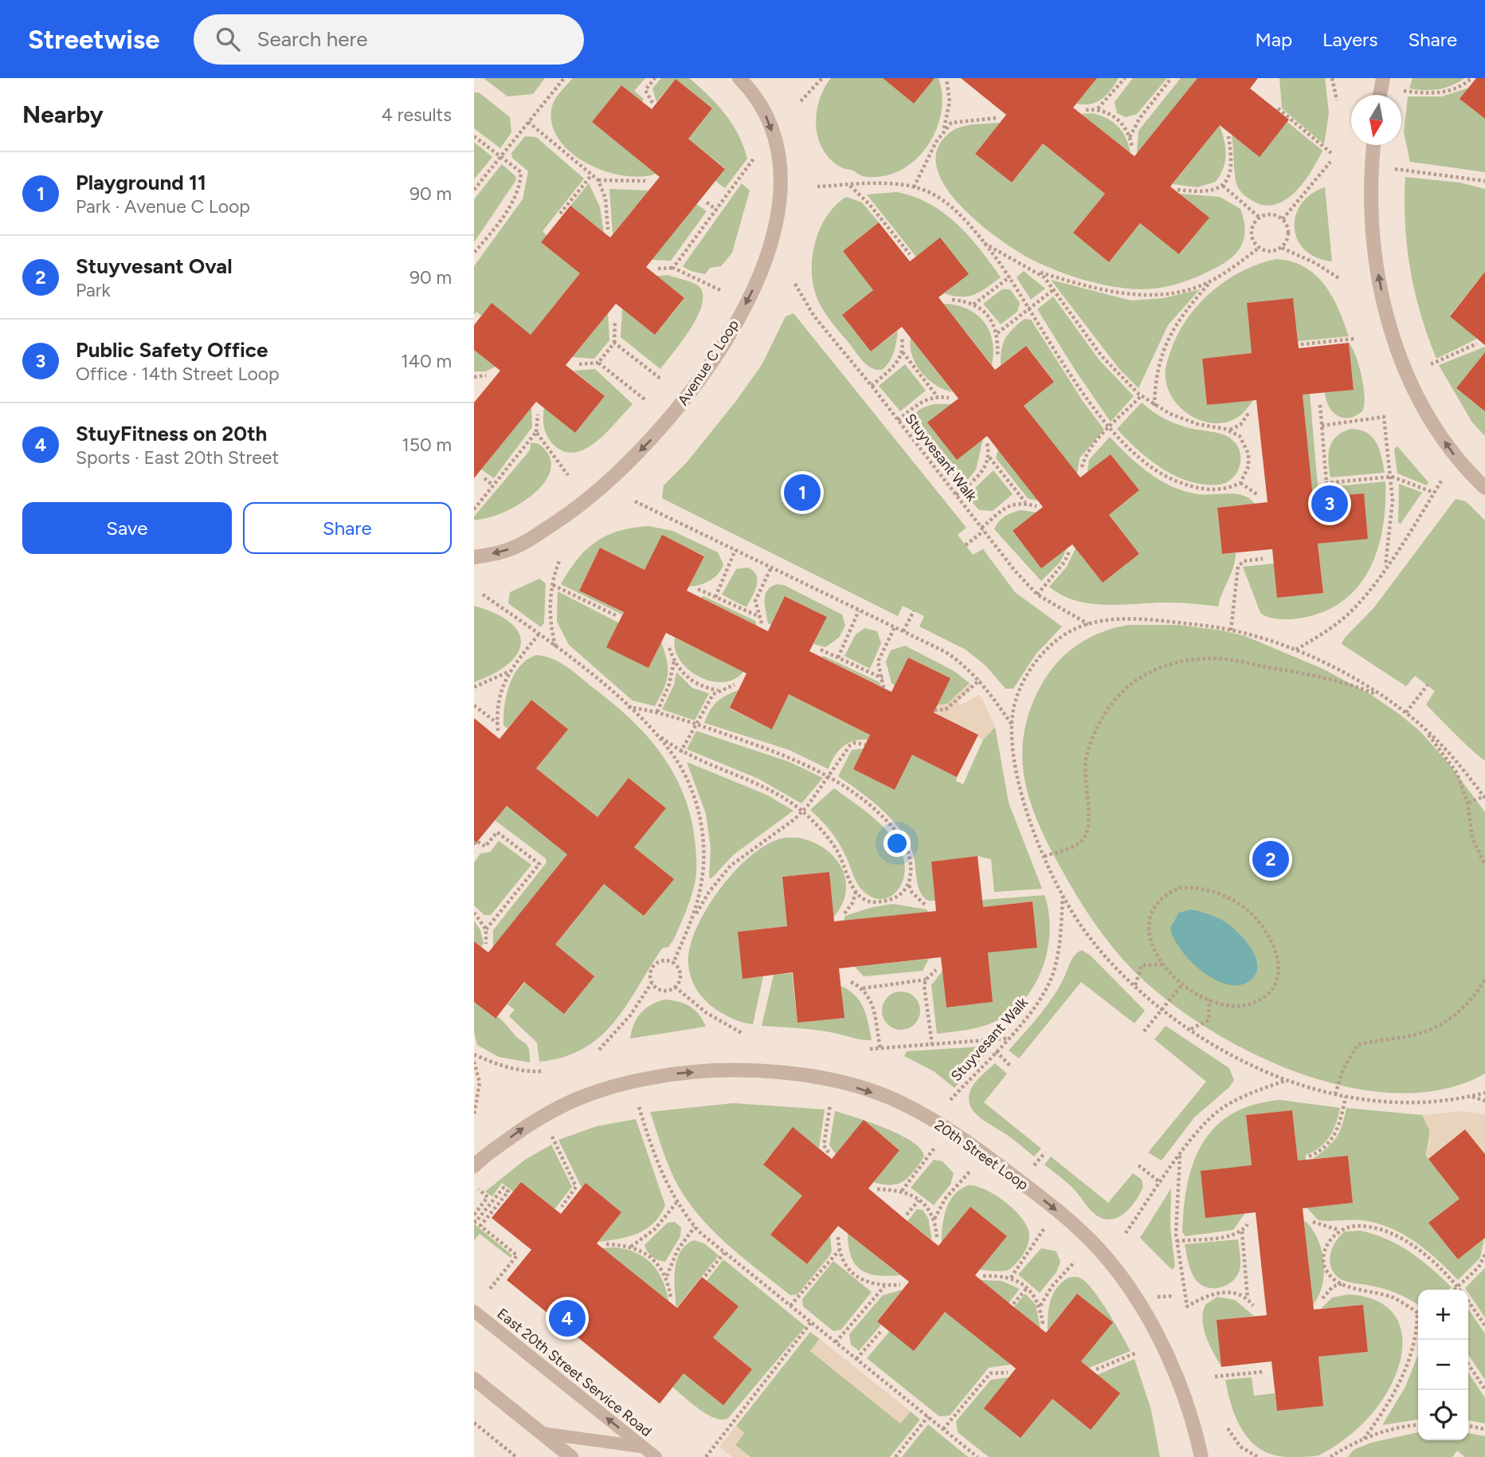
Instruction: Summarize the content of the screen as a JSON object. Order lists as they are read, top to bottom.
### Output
{
  "streets": {
    "street": ["Avenue C Loop", "20th Street Loop"],
    "lane": ["East 20th Street Service Road"],
    "path": ["Stuyvesant Walk"]
  },
  "one_way": ["Avenue C Loop", "20th Street Loop", "East 20th Street Service Road"],
  "north": "bottom",
  "page": {
    "header": "Streetwise",
    "search": "Search here",
    "nav": ["Map", "Layers", "Share"],
    "heading": ["Nearby", "4 results"],
    "list": [
      {
        "mark": "1",
        "name": "Playground 11",
        "note": "Park · Avenue C Loop",
        "value": "90 m"
      },
      {
        "mark": "2",
        "name": "Stuyvesant Oval",
        "note": "Park",
        "value": "90 m"
      },
      {
        "mark": "3",
        "name": "Public Safety Office",
        "note": "Office · 14th Street Loop",
        "value": "140 m"
      },
      {
        "mark": "4",
        "name": "StuyFitness on 20th",
        "note": "Sports · East 20th Street",
        "value": "150 m"
      }
    ],
    "pins": [
      "1",
      "3",
      "2",
      "4"
    ],
    "buttons": ["Save", "Share"],
    "map_buttons": ["+", "−"]
  }
}
